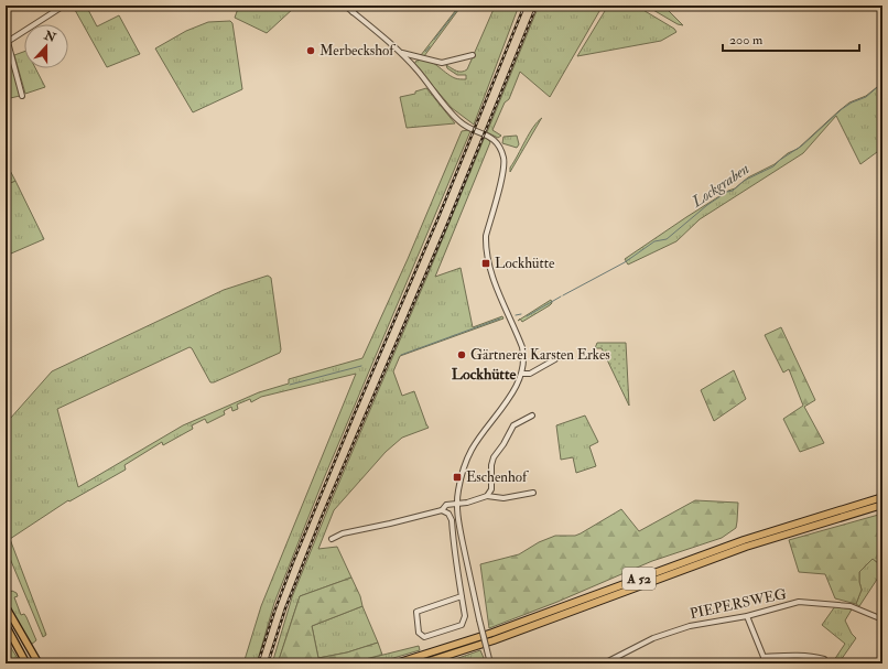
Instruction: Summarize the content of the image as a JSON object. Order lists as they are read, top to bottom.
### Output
{
  "streets": {
    "highway": ["A 52"],
    "street": ["PIEPERSWEG"]
  },
  "districts": ["Lockhütte"],
  "water": ["Lockgraben"],
  "places": {
    "other": ["Merbeckshof", "Gärtnerei Karsten Erkes"],
    "transit": ["Lockhütte", "Eschenhof"]
  },
  "scale_bar": "200 m",
  "north": "top"
}
